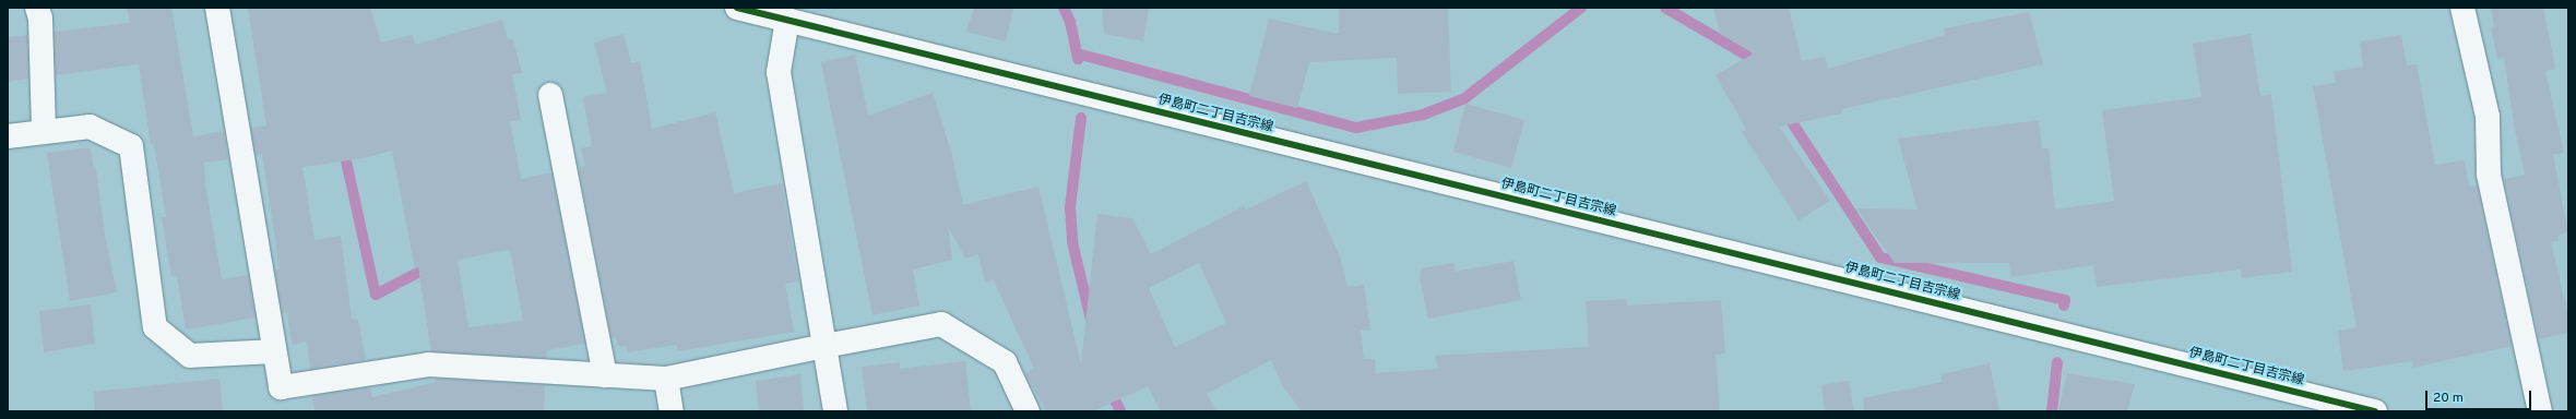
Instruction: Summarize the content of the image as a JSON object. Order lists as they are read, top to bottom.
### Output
{
  "streets": {
    "street": ["伊島町二丁目吉宗線"]
  },
  "scale_bar": "20 m"
}
